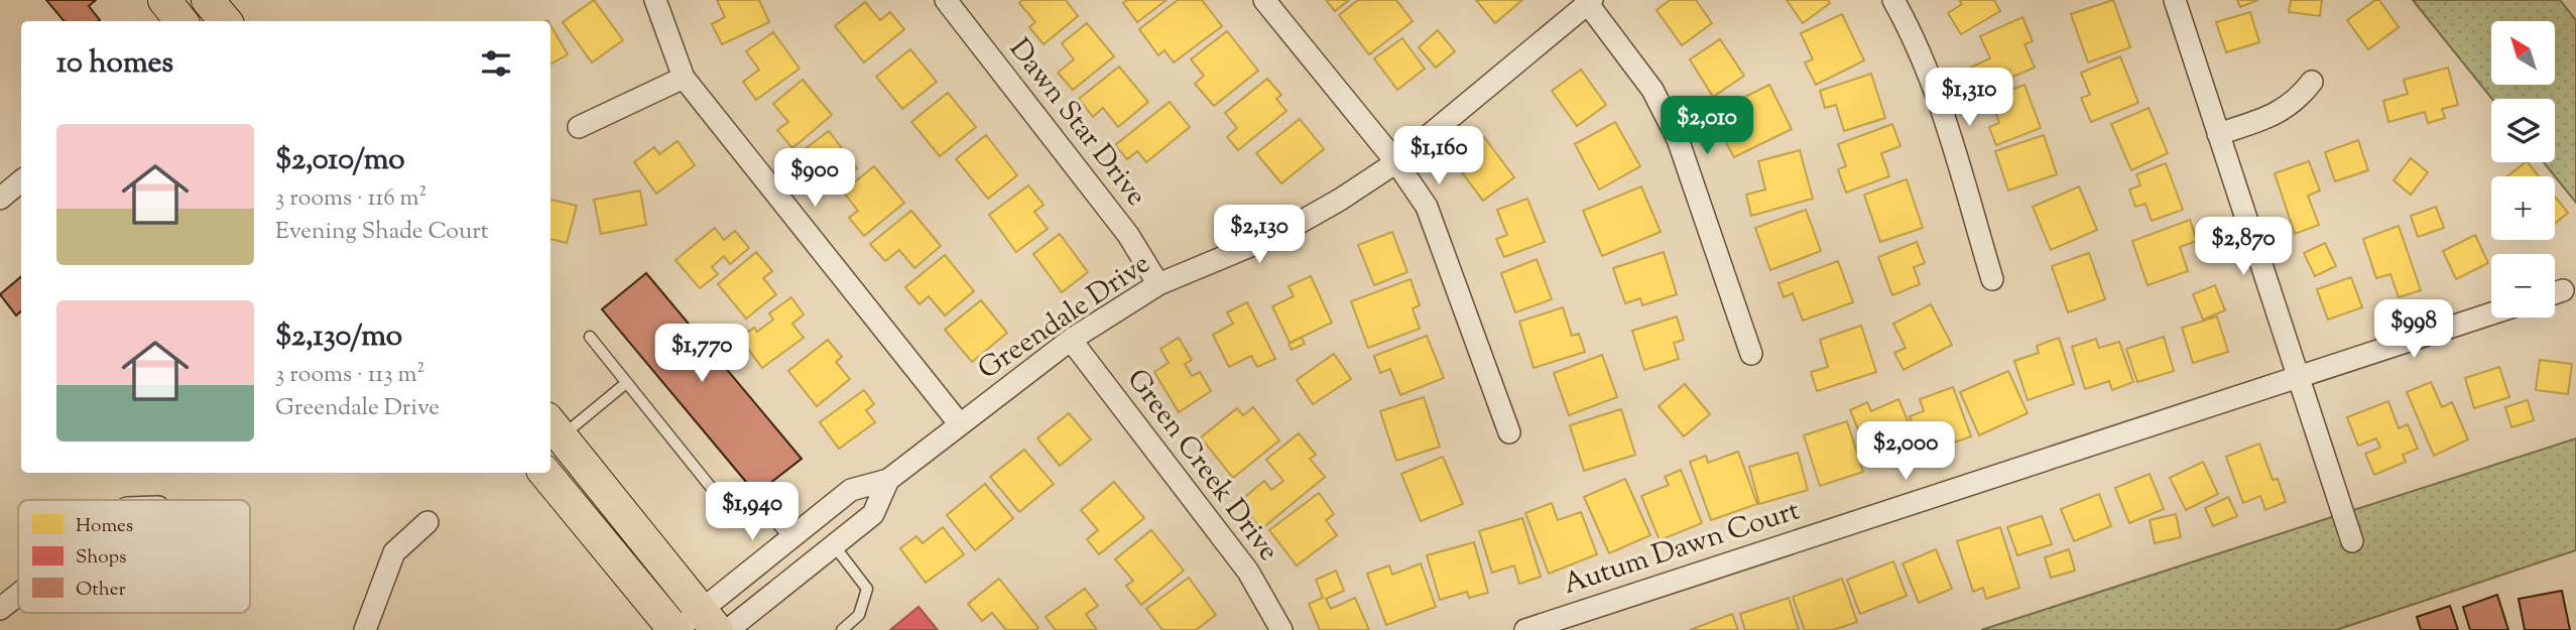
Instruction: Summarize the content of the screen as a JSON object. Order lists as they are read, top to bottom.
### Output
{
  "streets": {
    "street": [
      "Dawn Star Drive",
      "Greendale Drive",
      "Green Creek Drive",
      "Autum Dawn Court"
    ]
  },
  "crossings": [
    ["Dawn Star Drive", "Greendale Drive"],
    ["Greendale Drive", "Green Creek Drive"]
  ],
  "legend": ["Homes", "Shops", "Other"],
  "north": "top left",
  "page": {
    "map_buttons": ["+", "−"],
    "heading": "10 homes",
    "price": [
      "$1,310",
      "$2,010",
      "$1,160",
      "$900",
      "$2,130",
      "$2,870",
      "$998",
      "$1,770",
      "$2,000",
      "$1,940"
    ],
    "list": [
      {
        "name": "$2,010/mo",
        "note": "3 rooms · 116 m² · Evening Shade Court"
      },
      {
        "name": "$2,130/mo",
        "note": "3 rooms · 113 m² · Greendale Drive"
      }
    ]
  }
}
